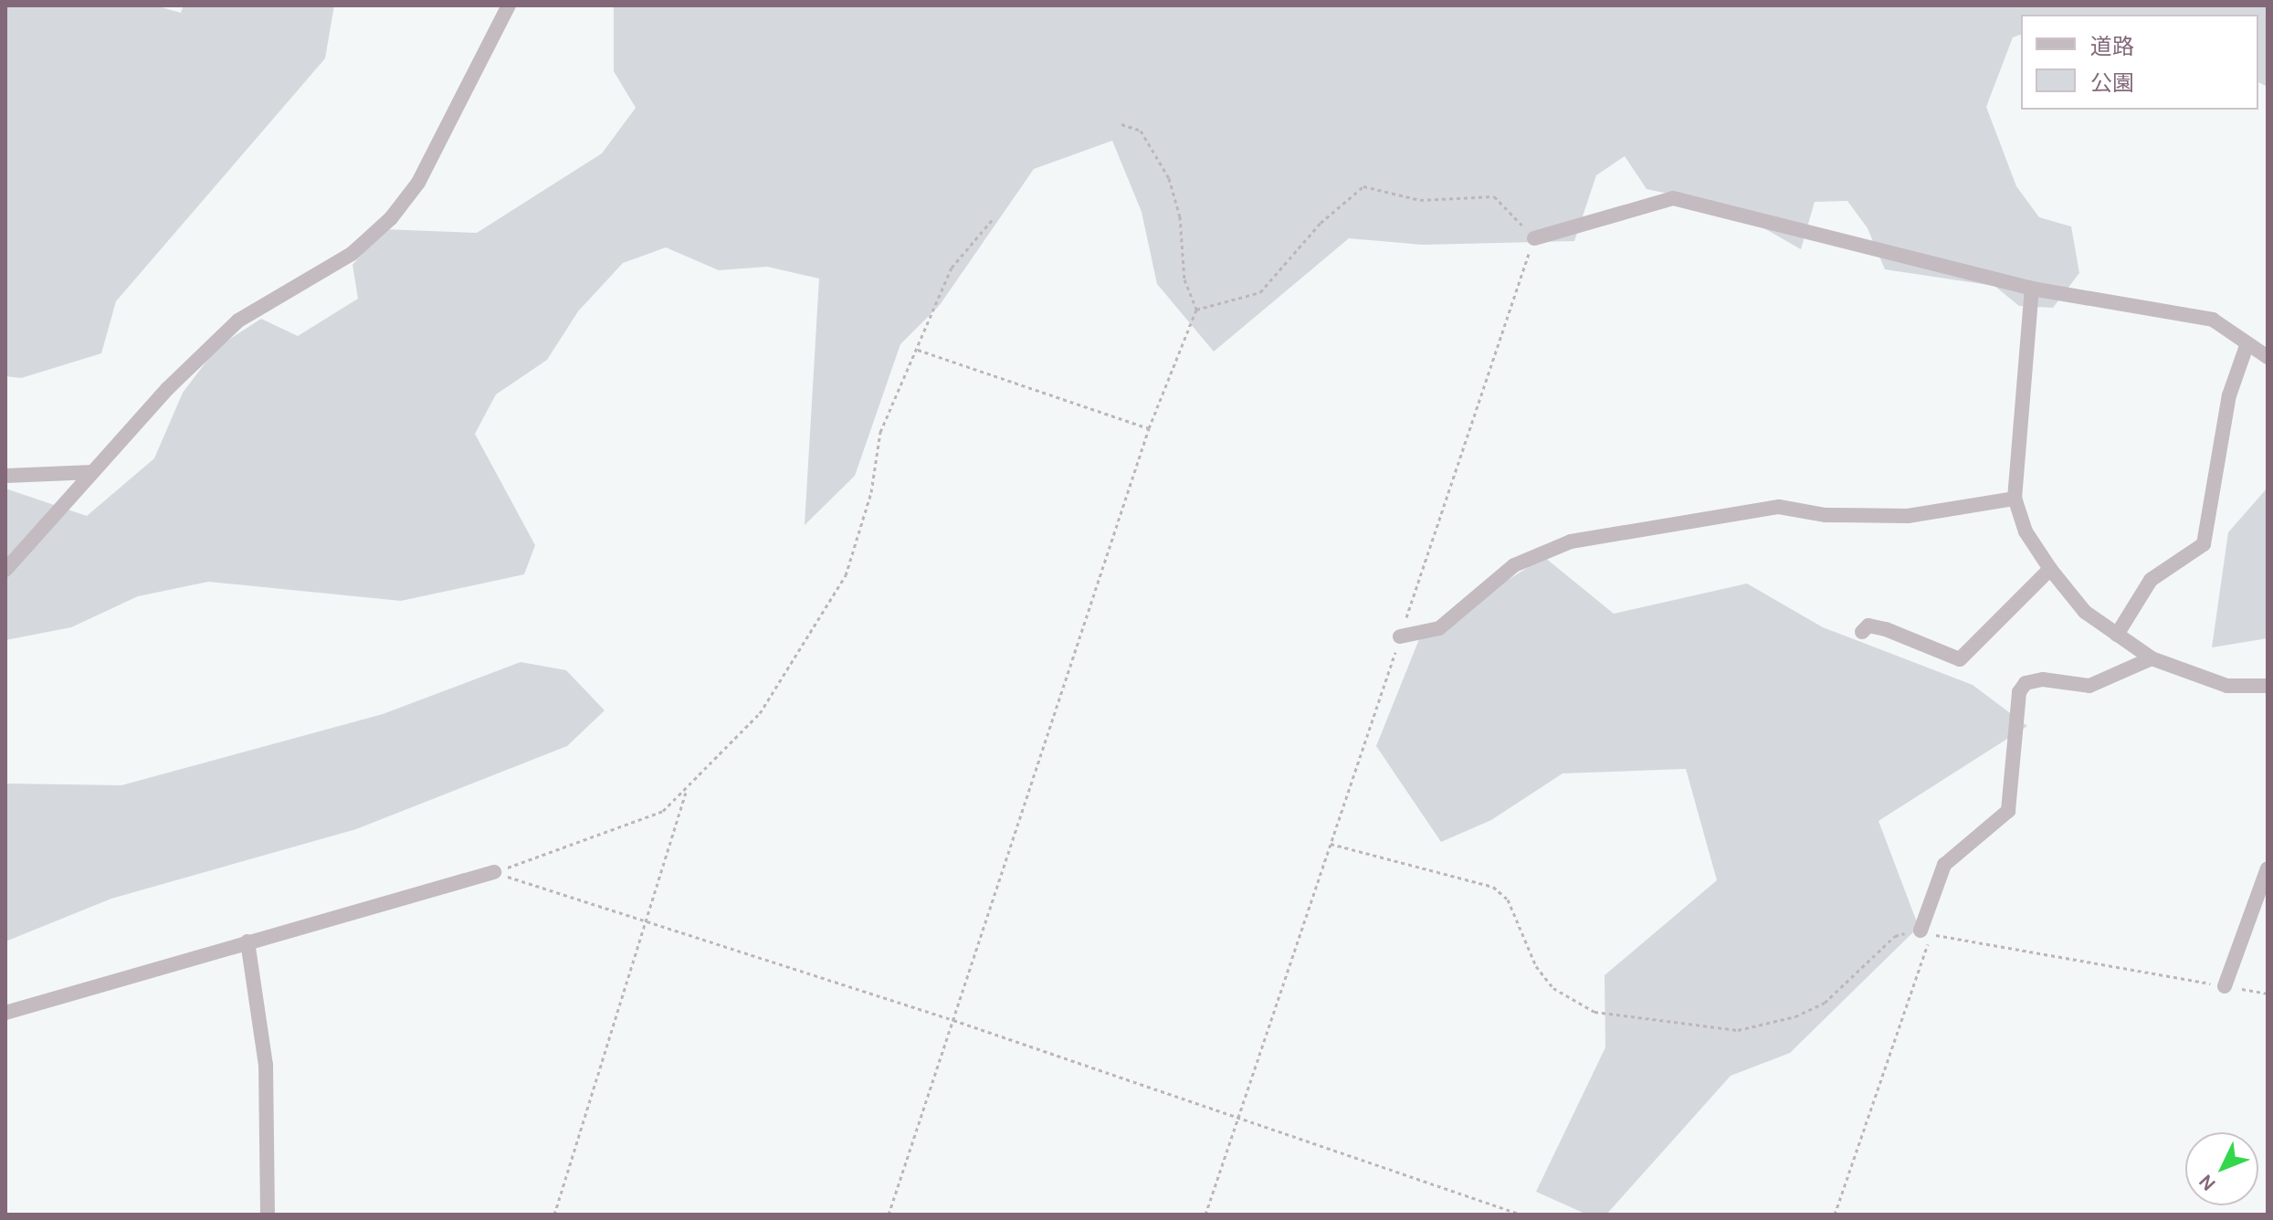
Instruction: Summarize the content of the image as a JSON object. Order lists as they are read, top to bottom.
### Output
{
  "legend": ["道路", "公園"],
  "north": "bottom left"
}
